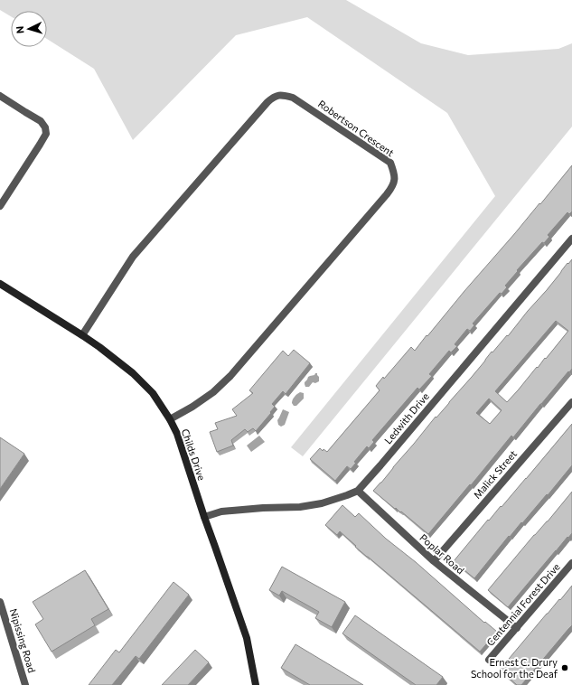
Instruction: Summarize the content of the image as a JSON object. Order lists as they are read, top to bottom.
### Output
{
  "streets": {
    "street": [
      "Robertson Crescent",
      "Ledwith Drive",
      "Childs Drive",
      "Malick Street",
      "Poplar Road",
      "Centennial Forest Drive",
      "Nipissing Road"
    ]
  },
  "crossings": [
    ["Robertson Crescent", "Childs Drive"],
    ["Ledwith Drive", "Childs Drive"],
    ["Ledwith Drive", "Poplar Road"],
    ["Malick Street", "Poplar Road"],
    ["Poplar Road", "Centennial Forest Drive"]
  ],
  "places": ["Ernest C. Drury School for the Deaf"],
  "north": "left"
}
